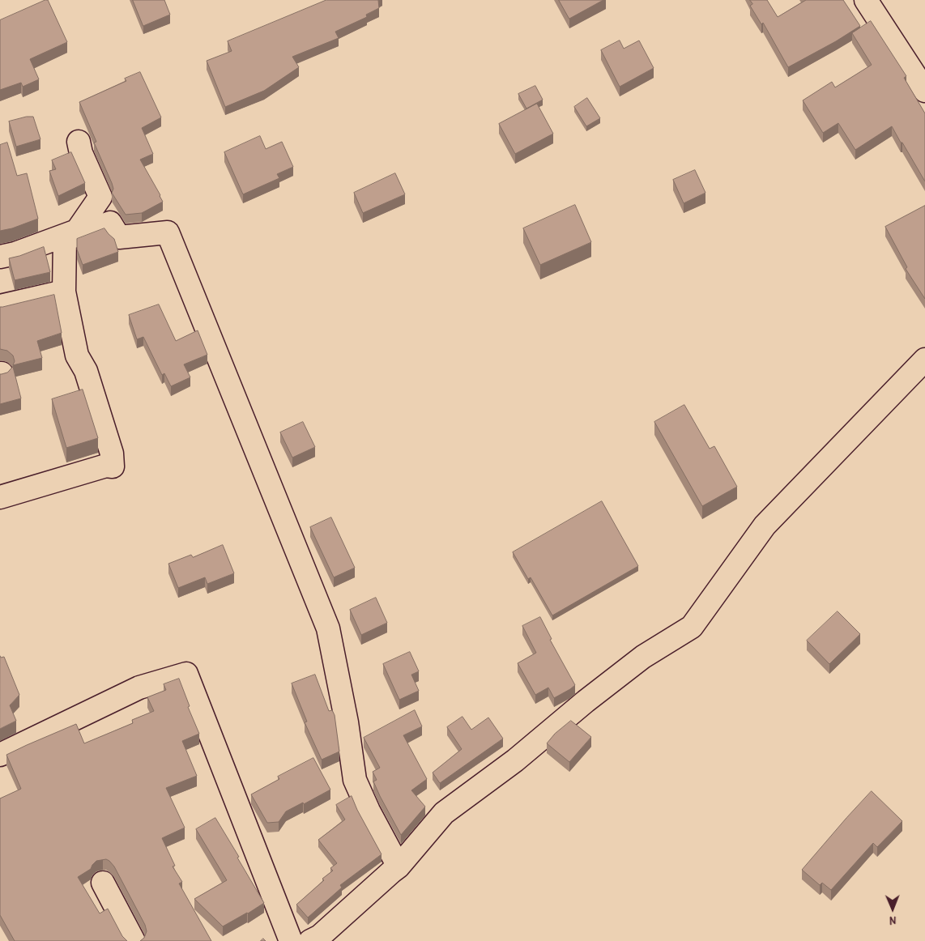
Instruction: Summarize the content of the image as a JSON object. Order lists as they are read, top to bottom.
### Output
{
  "north": "bottom"
}
